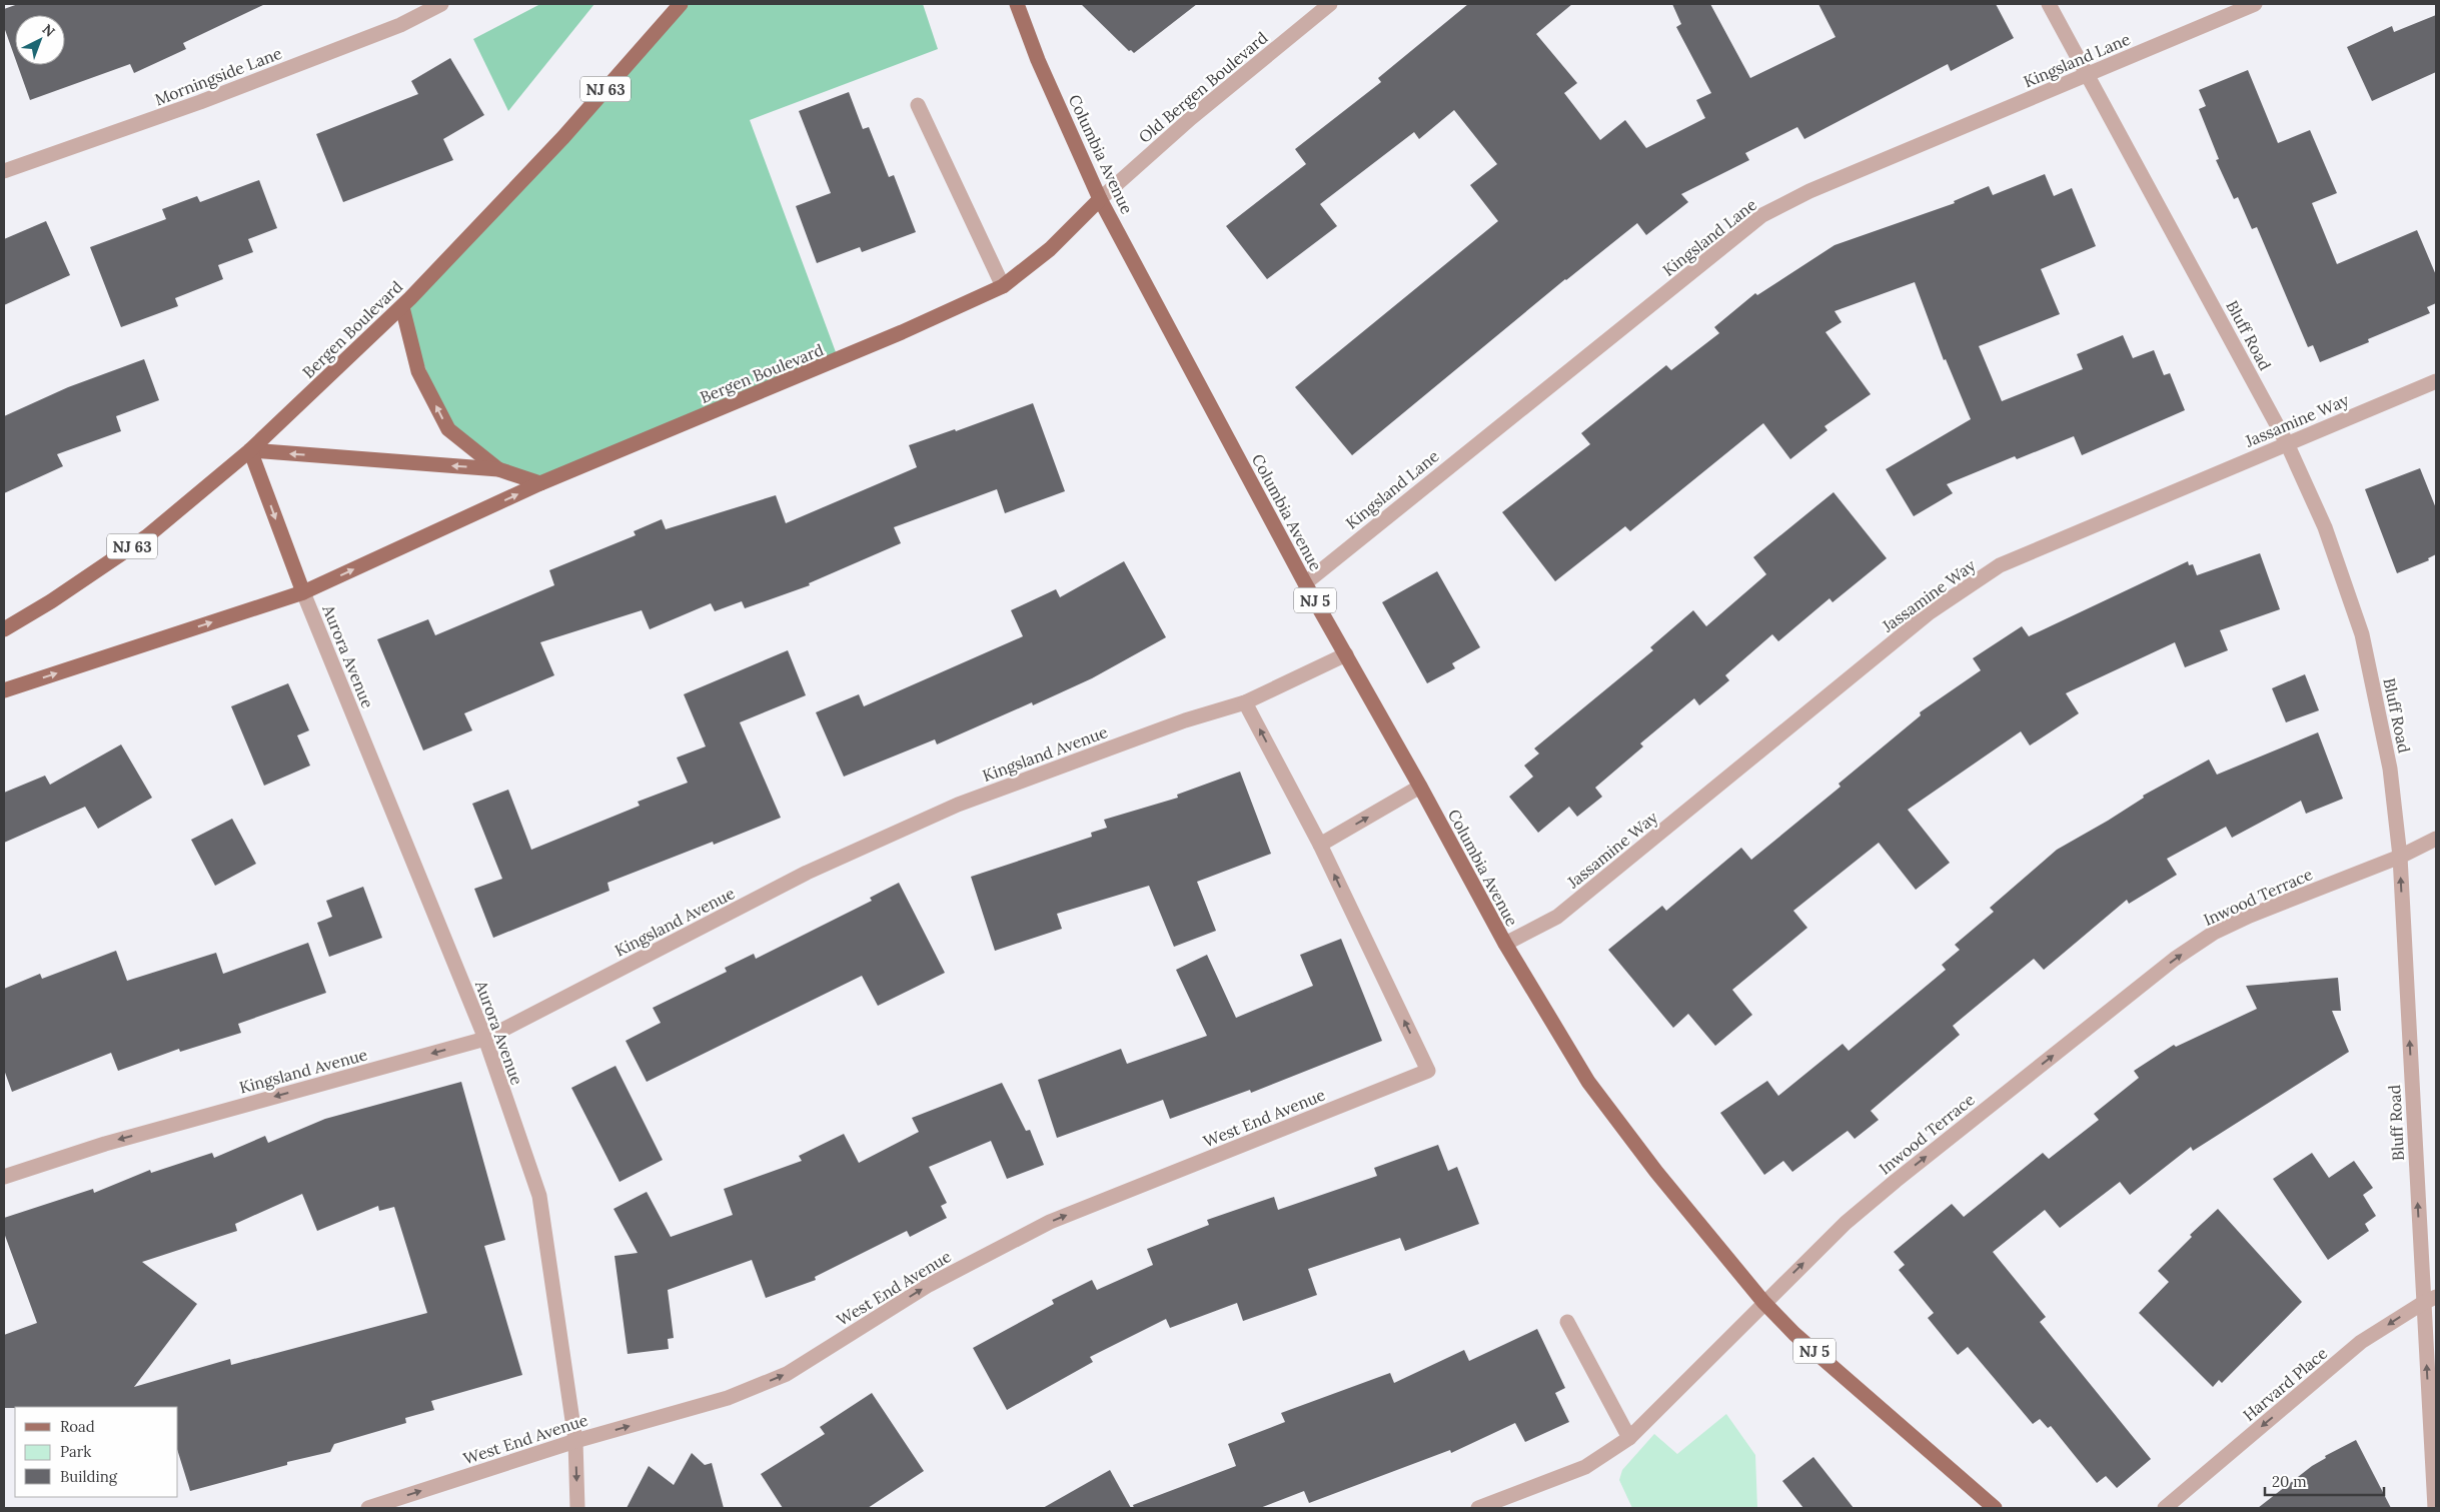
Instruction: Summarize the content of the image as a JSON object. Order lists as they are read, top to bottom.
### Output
{
  "streets": {
    "main road": [
      "NJ 63",
      "Columbia Avenue",
      "Bergen Boulevard",
      "NJ 5"
    ],
    "street": [
      "Kingsland Lane",
      "Morningside Lane",
      "Old Bergen Boulevard",
      "Bluff Road",
      "Jassamine Way",
      "Aurora Avenue",
      "Kingsland Avenue",
      "Inwood Terrace",
      "West End Avenue",
      "Harvard Place"
    ]
  },
  "crossings": [
    ["Kingsland Lane", "Columbia Avenue"],
    ["Kingsland Lane", "Bluff Road"],
    ["Old Bergen Boulevard", "Columbia Avenue"],
    ["Old Bergen Boulevard", "Bergen Boulevard"],
    ["Columbia Avenue", "Bergen Boulevard"],
    ["Columbia Avenue", "Jassamine Way"],
    ["Columbia Avenue", "NJ 5"],
    ["Columbia Avenue", "Kingsland Avenue"],
    ["Columbia Avenue", "Inwood Terrace"],
    ["Bergen Boulevard", "Aurora Avenue"],
    ["Bluff Road", "Jassamine Way"],
    ["Bluff Road", "Inwood Terrace"],
    ["Bluff Road", "Harvard Place"],
    ["NJ 5", "Inwood Terrace"],
    ["Aurora Avenue", "Kingsland Avenue"],
    ["Aurora Avenue", "West End Avenue"]
  ],
  "one_way": [
    "Bluff Road",
    "Inwood Terrace",
    "West End Avenue",
    "Harvard Place"
  ],
  "legend": ["Road", "Park", "Building"],
  "scale_bar": "20 m",
  "north": "top right"
}
